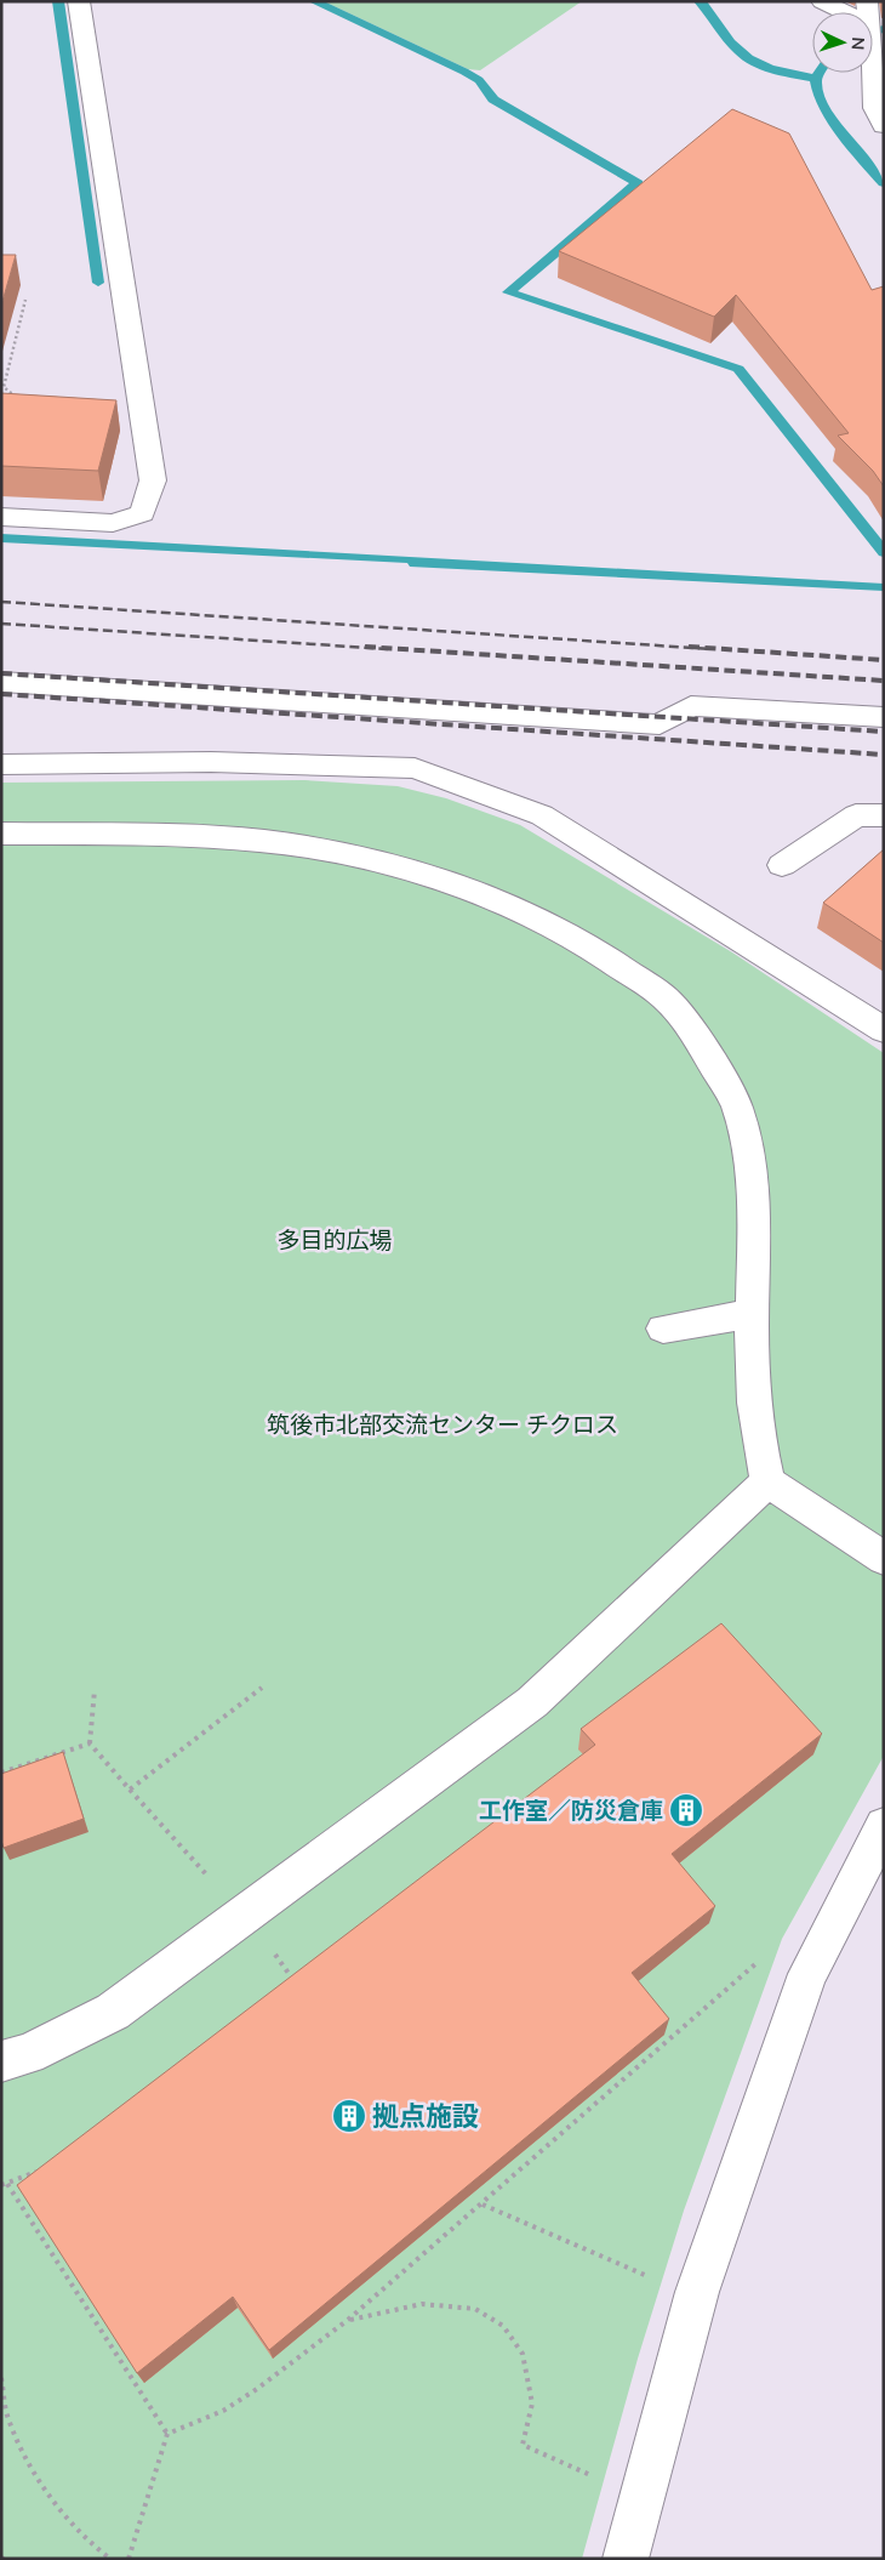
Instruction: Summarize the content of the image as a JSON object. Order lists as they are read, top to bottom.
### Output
{
  "parks": ["多目的広場", "筑後市北部交流センター チクロス"],
  "places": {
    "building": ["工作室／防災倉庫", "拠点施設"]
  },
  "north": "right"
}
